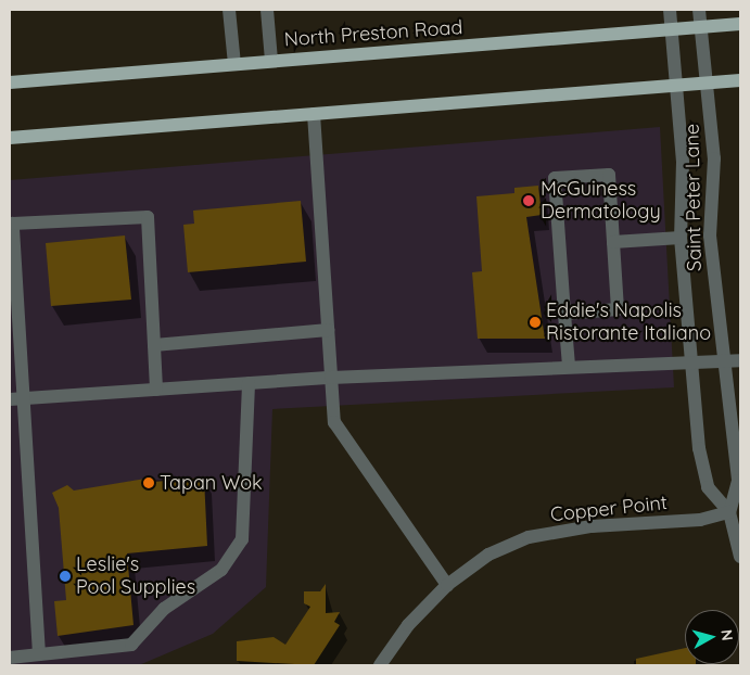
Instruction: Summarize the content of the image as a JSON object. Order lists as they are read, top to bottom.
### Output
{
  "streets": {
    "main road": ["North Preston Road"],
    "street": ["Saint Peter Lane", "Copper Point"]
  },
  "crossings": [
    ["North Preston Road", "Saint Peter Lane"],
    ["Saint Peter Lane", "Copper Point"]
  ],
  "places": [
    "McGuiness Dermatology",
    "Eddie's Napolis Ristorante Italiano",
    "Tapan Wok",
    "Leslie's Pool Supplies"
  ],
  "north": "right"
}
